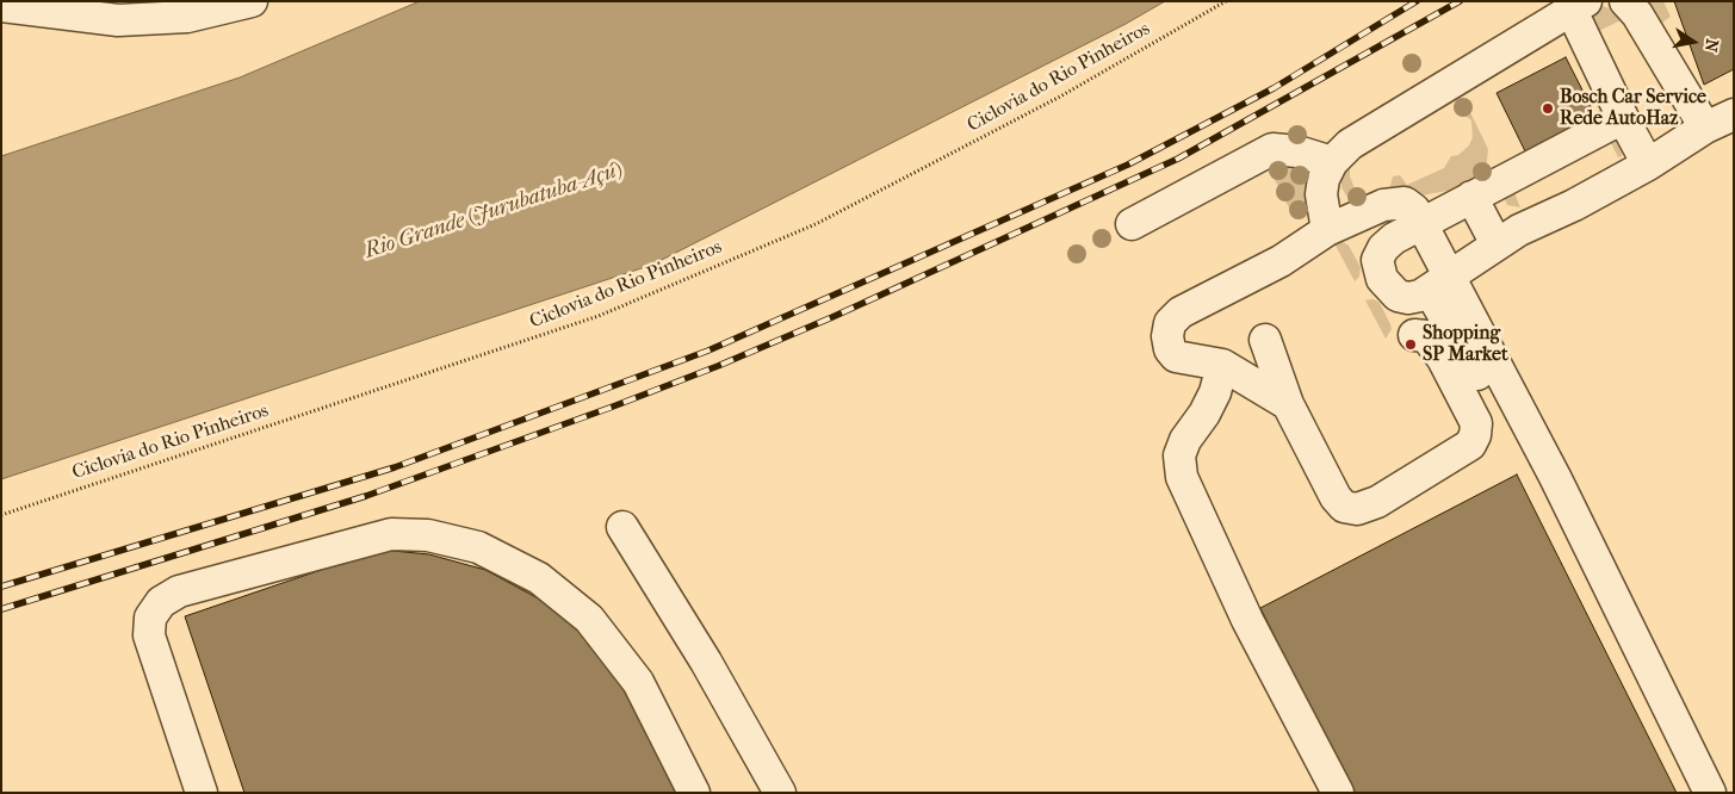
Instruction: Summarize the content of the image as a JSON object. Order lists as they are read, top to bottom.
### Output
{
  "streets": {
    "path": ["Ciclovia do Rio Pinheiros"]
  },
  "water": ["Rio Grande (Jurubatuba-Açú)"],
  "places": ["Bosch Car Service Rede AutoHaz", "Shopping SP Market"],
  "north": "right"
}
